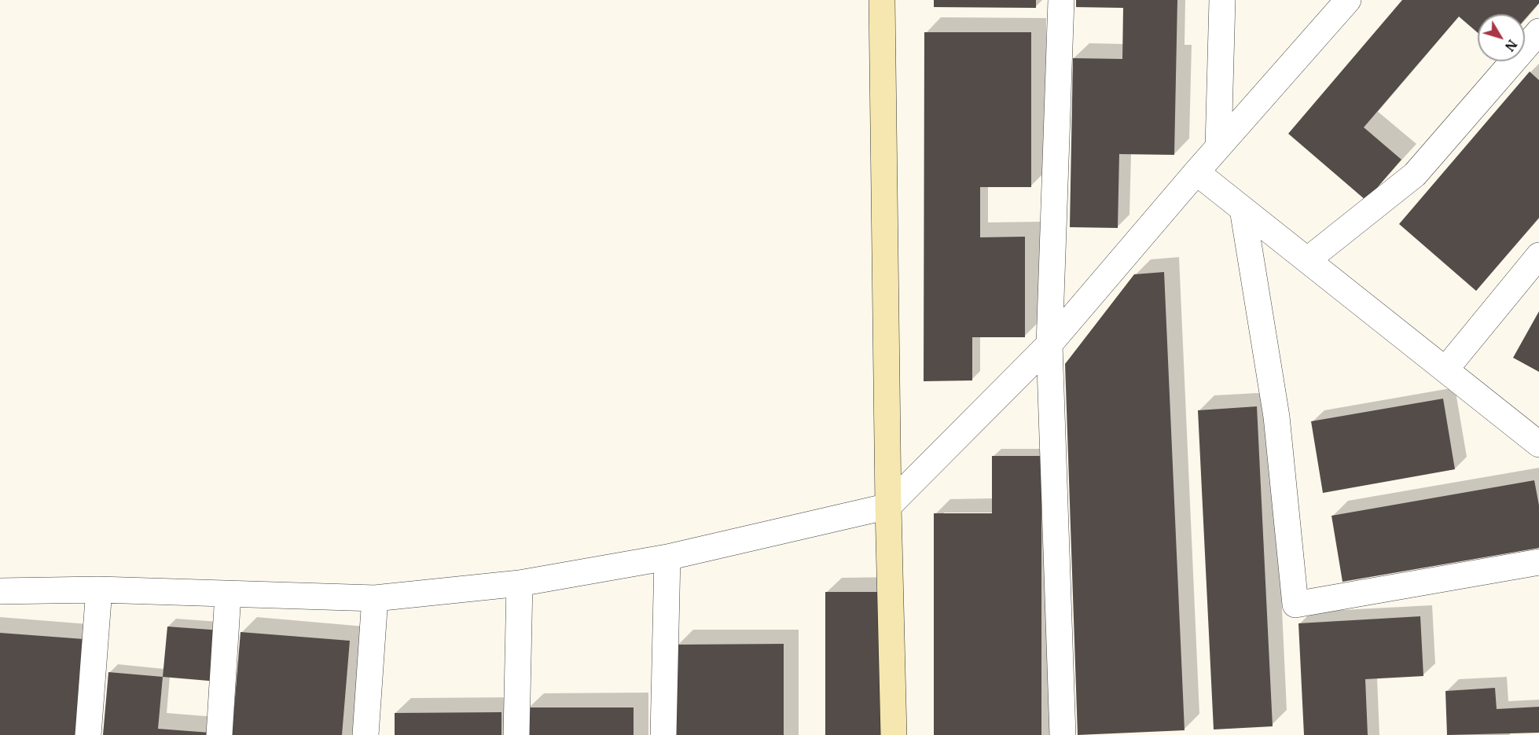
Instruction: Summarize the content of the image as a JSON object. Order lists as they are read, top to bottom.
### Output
{
  "north": "bottom right"
}
